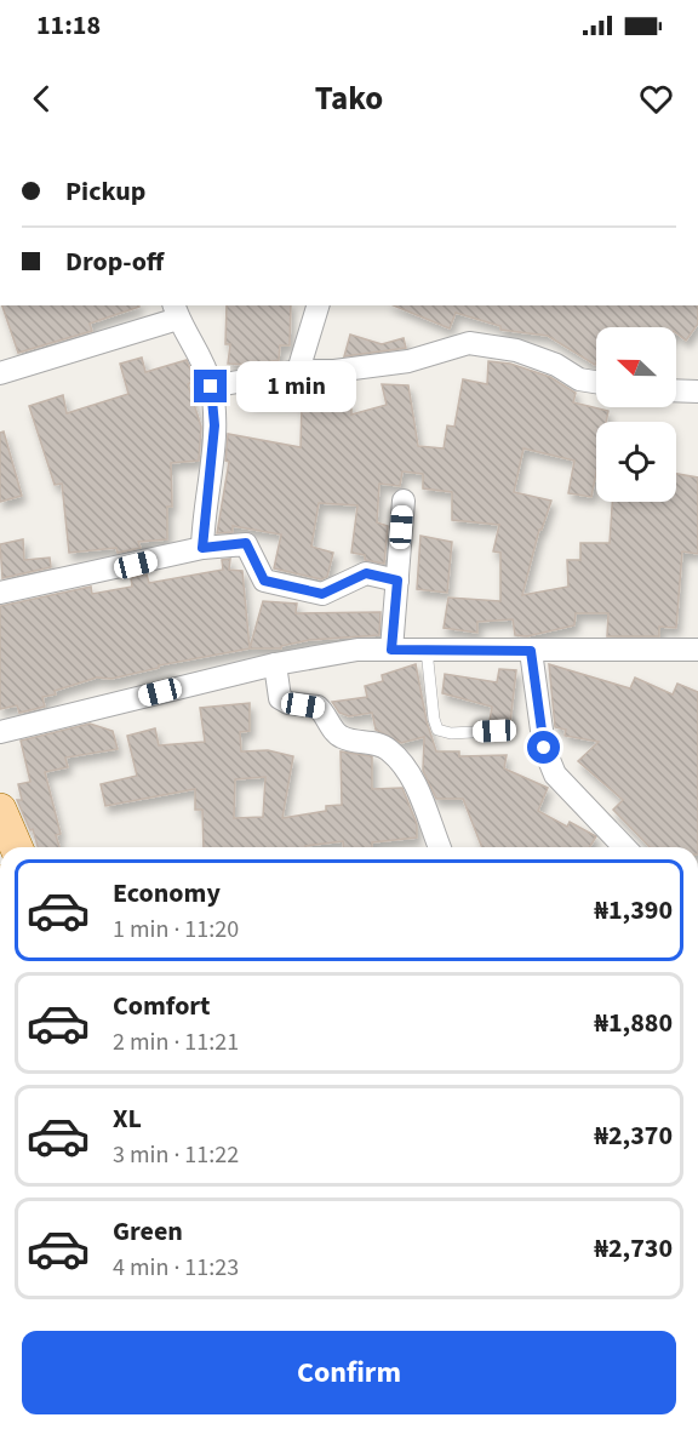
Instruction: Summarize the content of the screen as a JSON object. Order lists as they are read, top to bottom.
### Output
{
  "north": "left",
  "page": {
    "status": "11:18",
    "header": "Tako",
    "banner": ["Pickup", "Drop-off"],
    "bubble": "1 min",
    "list": [
      {
        "name": "Economy",
        "note": "1 min · 11:20",
        "value": "₦1,390"
      },
      {
        "name": "Comfort",
        "note": "2 min · 11:21",
        "value": "₦1,880"
      },
      {
        "name": "XL",
        "note": "3 min · 11:22",
        "value": "₦2,370"
      },
      {
        "name": "Green",
        "note": "4 min · 11:23",
        "value": "₦2,730"
      }
    ],
    "buttons": "Confirm"
  }
}
